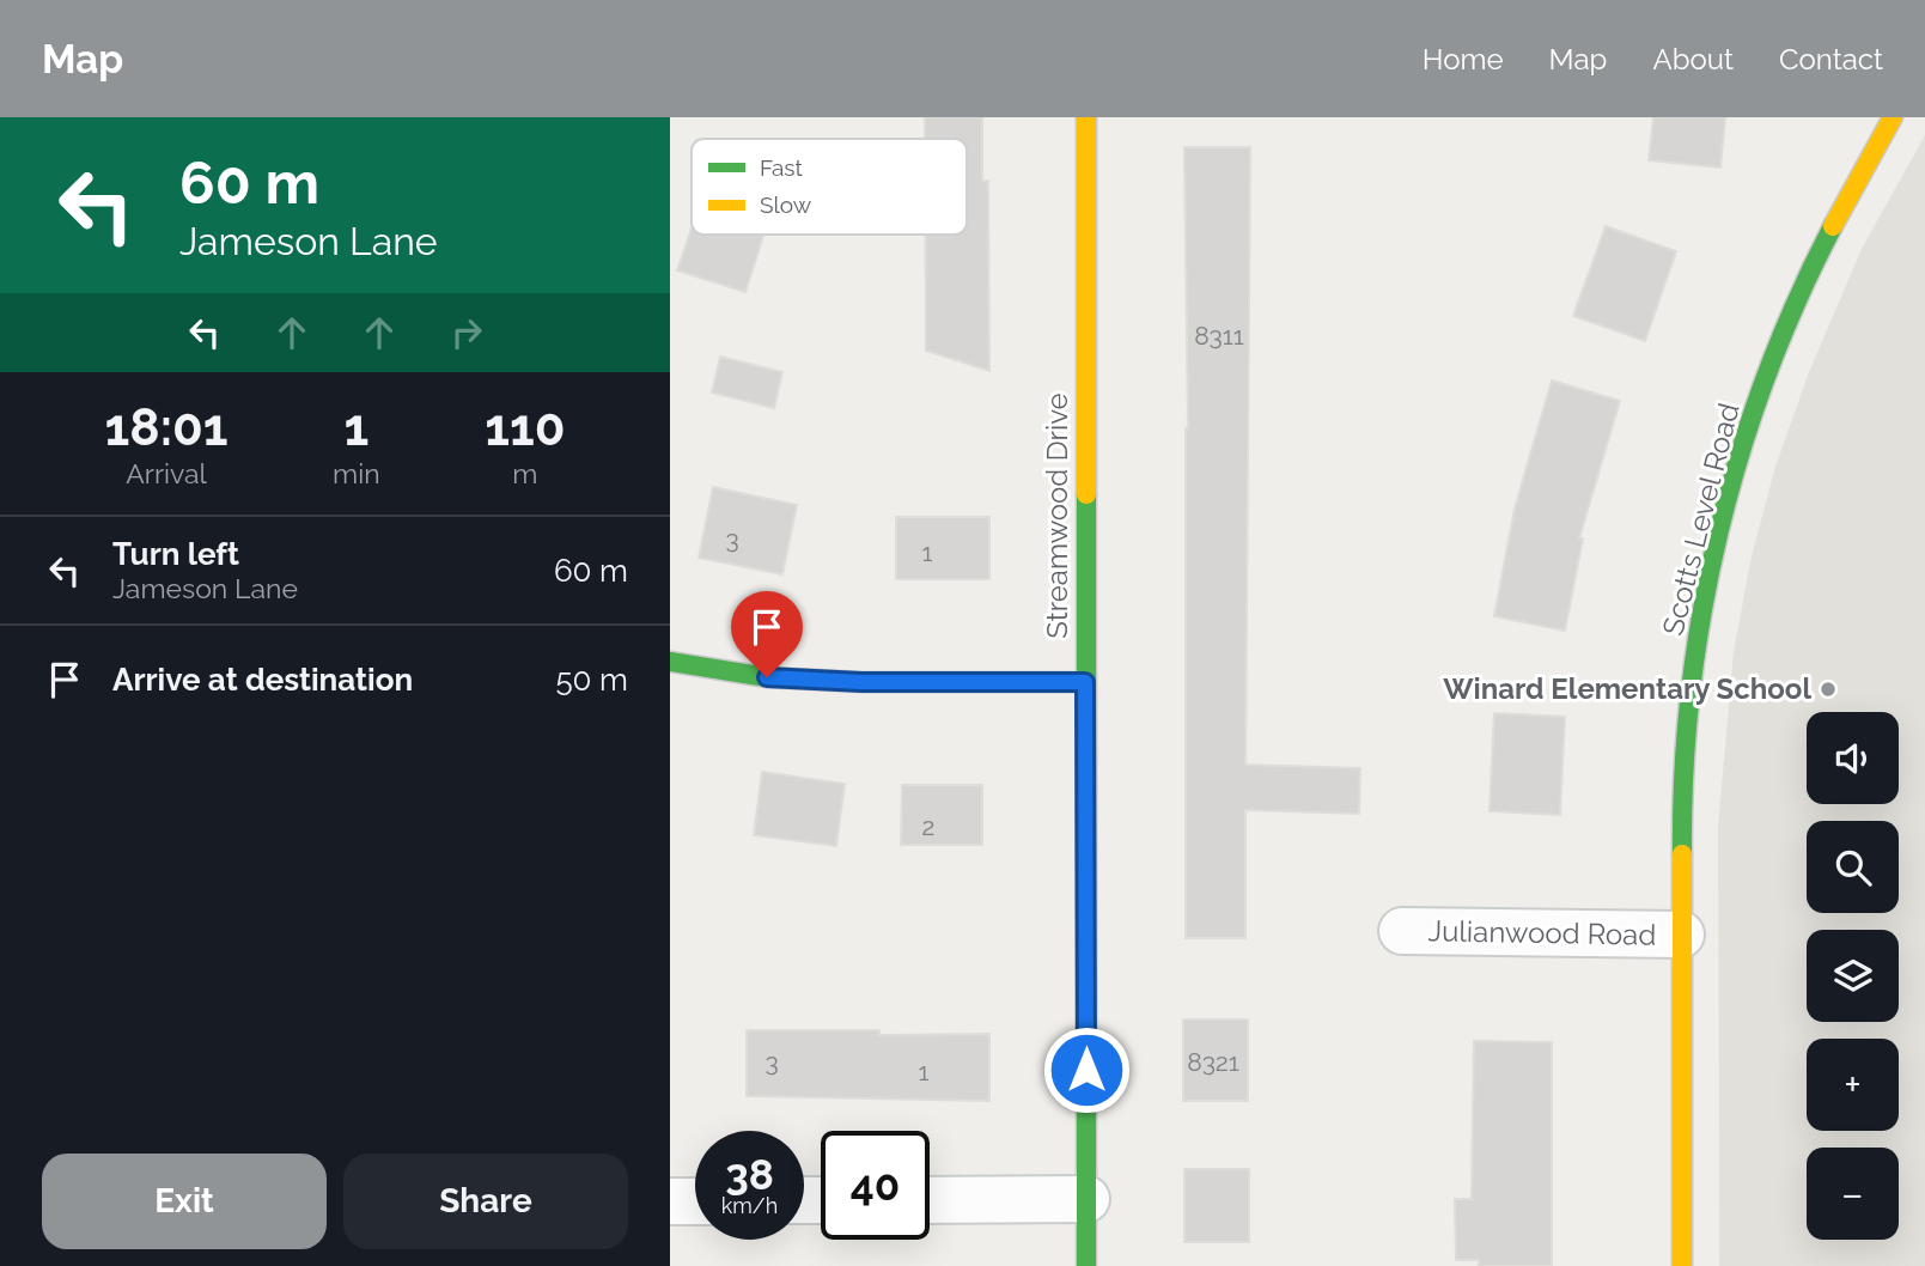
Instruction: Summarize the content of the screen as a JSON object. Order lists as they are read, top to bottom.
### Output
{
  "streets": {
    "street": ["Streamwood Drive", "Scotts Level Road", "Julianwood Road"]
  },
  "crossings": [
    ["Scotts Level Road", "Julianwood Road"]
  ],
  "places": ["Winard Elementary School"],
  "house_numbers": [
    "8311",
    "3",
    "1",
    "2",
    "3",
    "8321",
    "1"
  ],
  "legend": ["Fast", "Slow"],
  "page": {
    "header": "Map",
    "nav": [
      "Home",
      "Map",
      "About",
      "Contact"
    ],
    "turn": ["60 m", "Jameson Lane"],
    "eta": [
      "18:01",
      "Arrival",
      "1",
      "min",
      "110",
      "m"
    ],
    "list": [
      {
        "name": "Turn left",
        "note": "Jameson Lane",
        "value": "60 m"
      },
      {
        "name": "Arrive at destination",
        "value": "50 m"
      }
    ],
    "map_buttons": ["+", "−"],
    "speed": "38 km/h",
    "limit": "40",
    "buttons": ["Exit", "Share"]
  }
}
